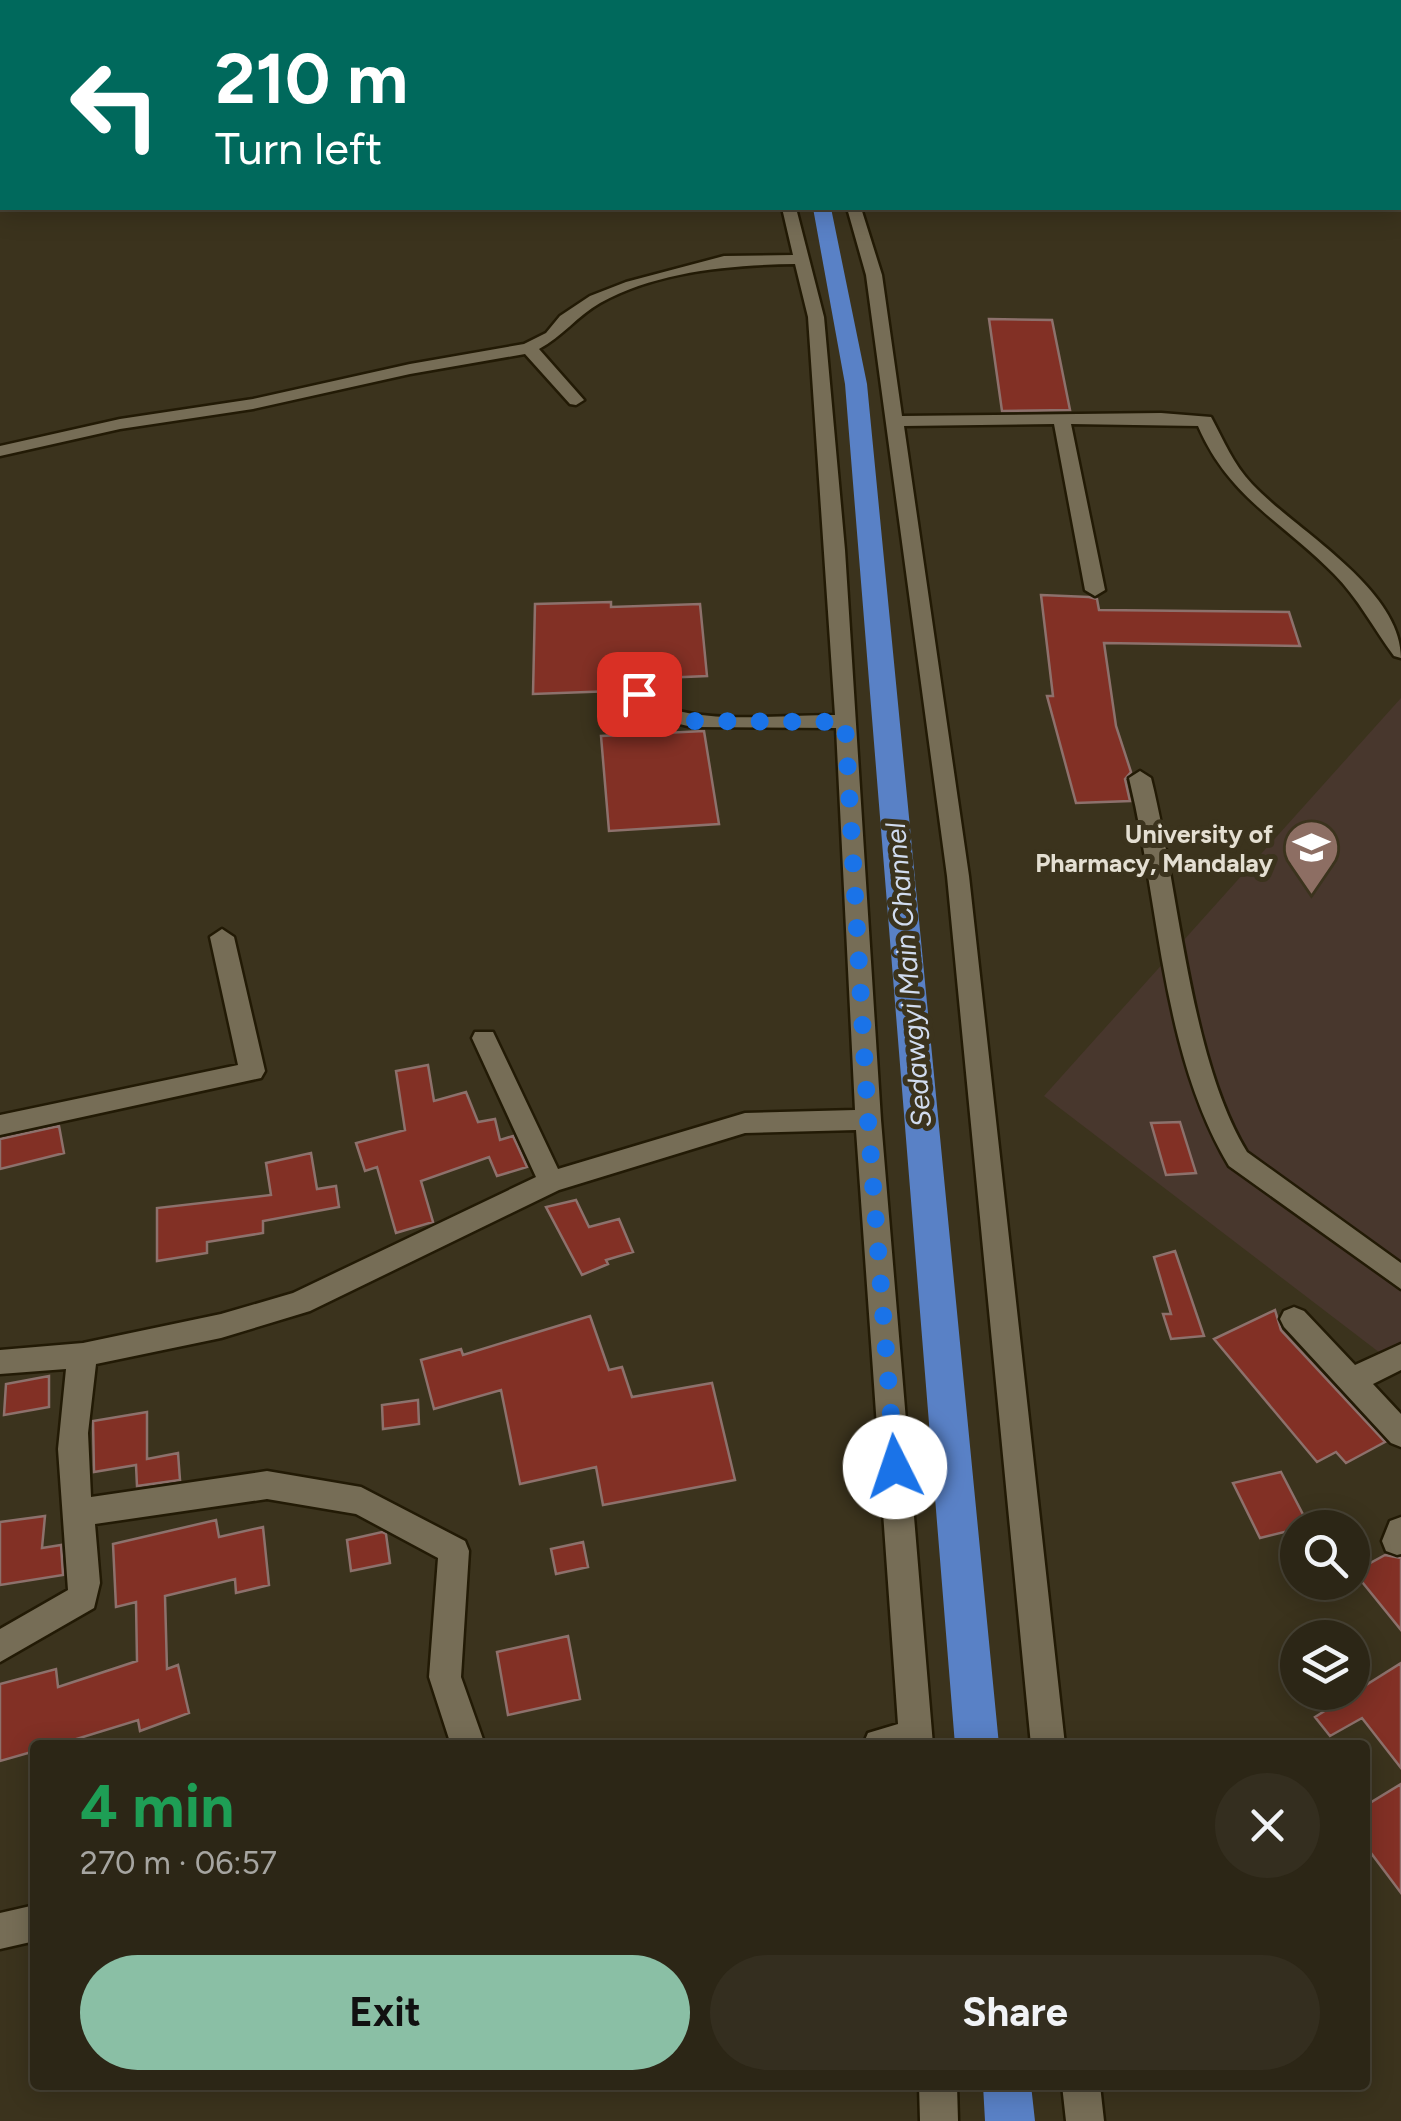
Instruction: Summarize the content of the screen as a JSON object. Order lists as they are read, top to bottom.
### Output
{
  "water": ["Sedawgyi Main Channel"],
  "places": {
    "school or university": ["University of Pharmacy, Mandalay"]
  },
  "page": {
    "turn": ["210 m", "Turn left"],
    "heading": ["4 min", "270 m · 06:57"],
    "buttons": ["Exit", "Share"]
  }
}
